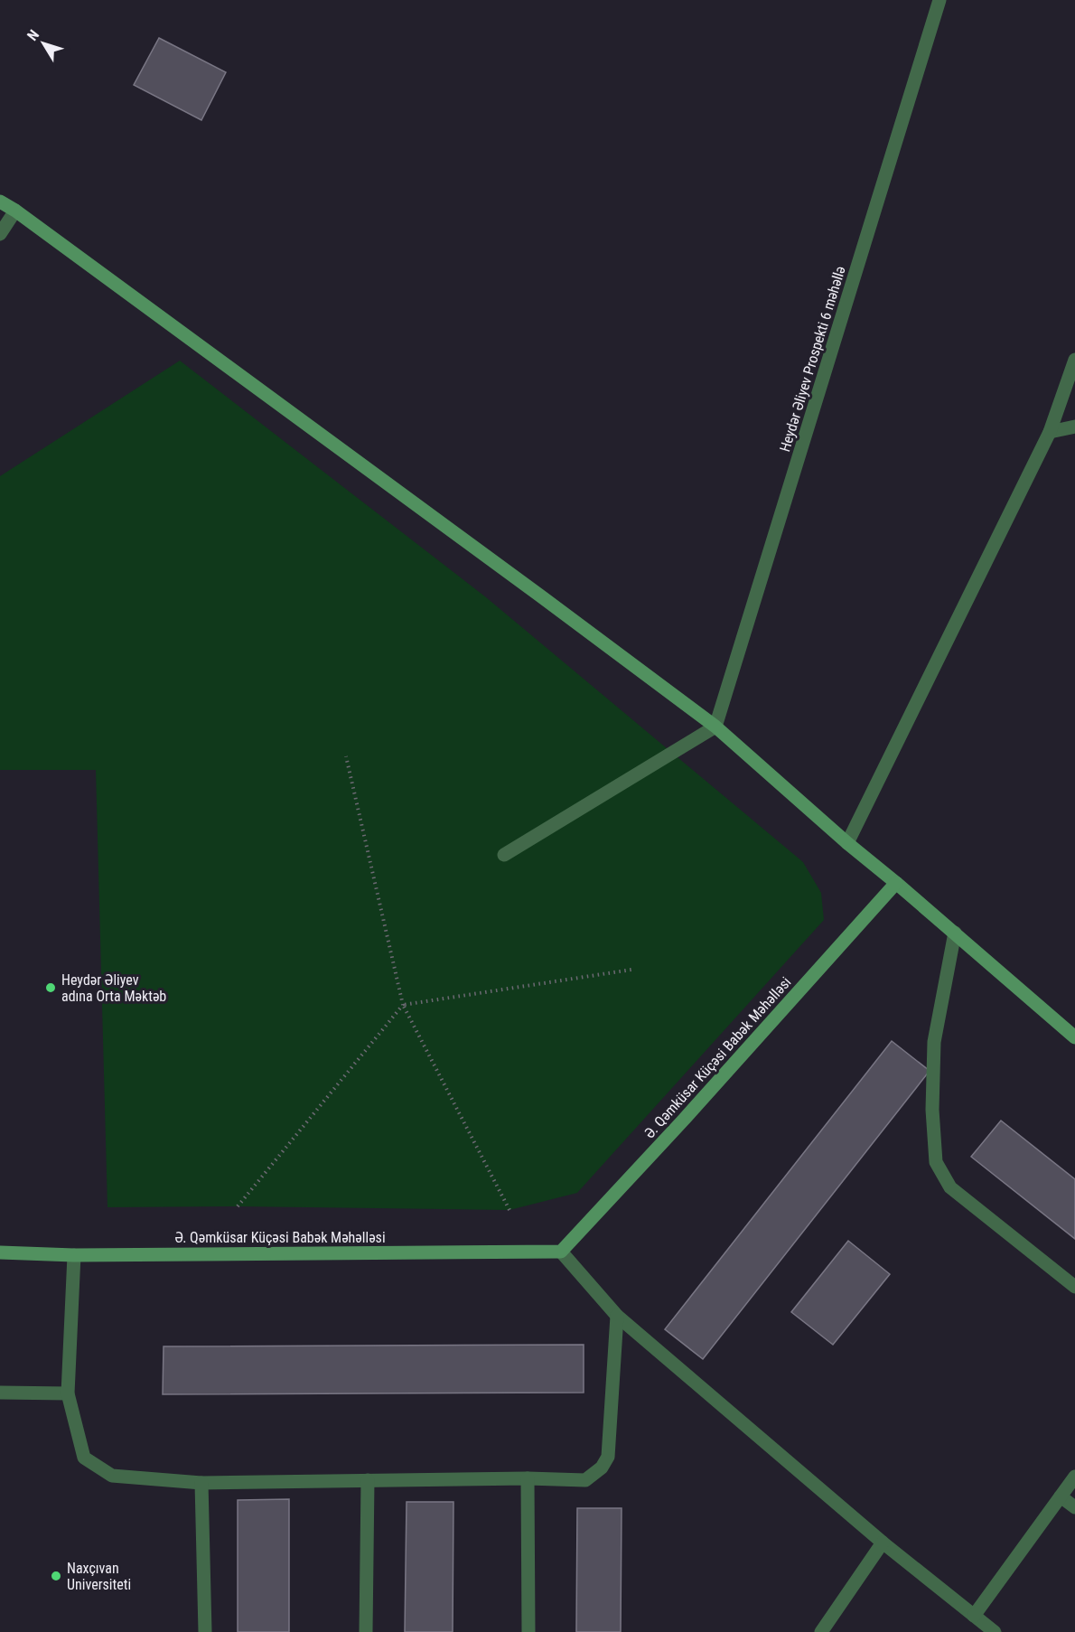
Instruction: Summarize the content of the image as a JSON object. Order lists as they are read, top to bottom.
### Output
{
  "streets": {
    "main road": ["Ə. Qəmküsar Küçəsi Babək Məhəlləsi"],
    "street": ["Heydər Əliyev Prospekti 6 məhəllə"]
  },
  "places": ["Heydər Əliyev adına Orta Məktəb", "Naxçıvan Universiteti"],
  "north": "top left"
}
